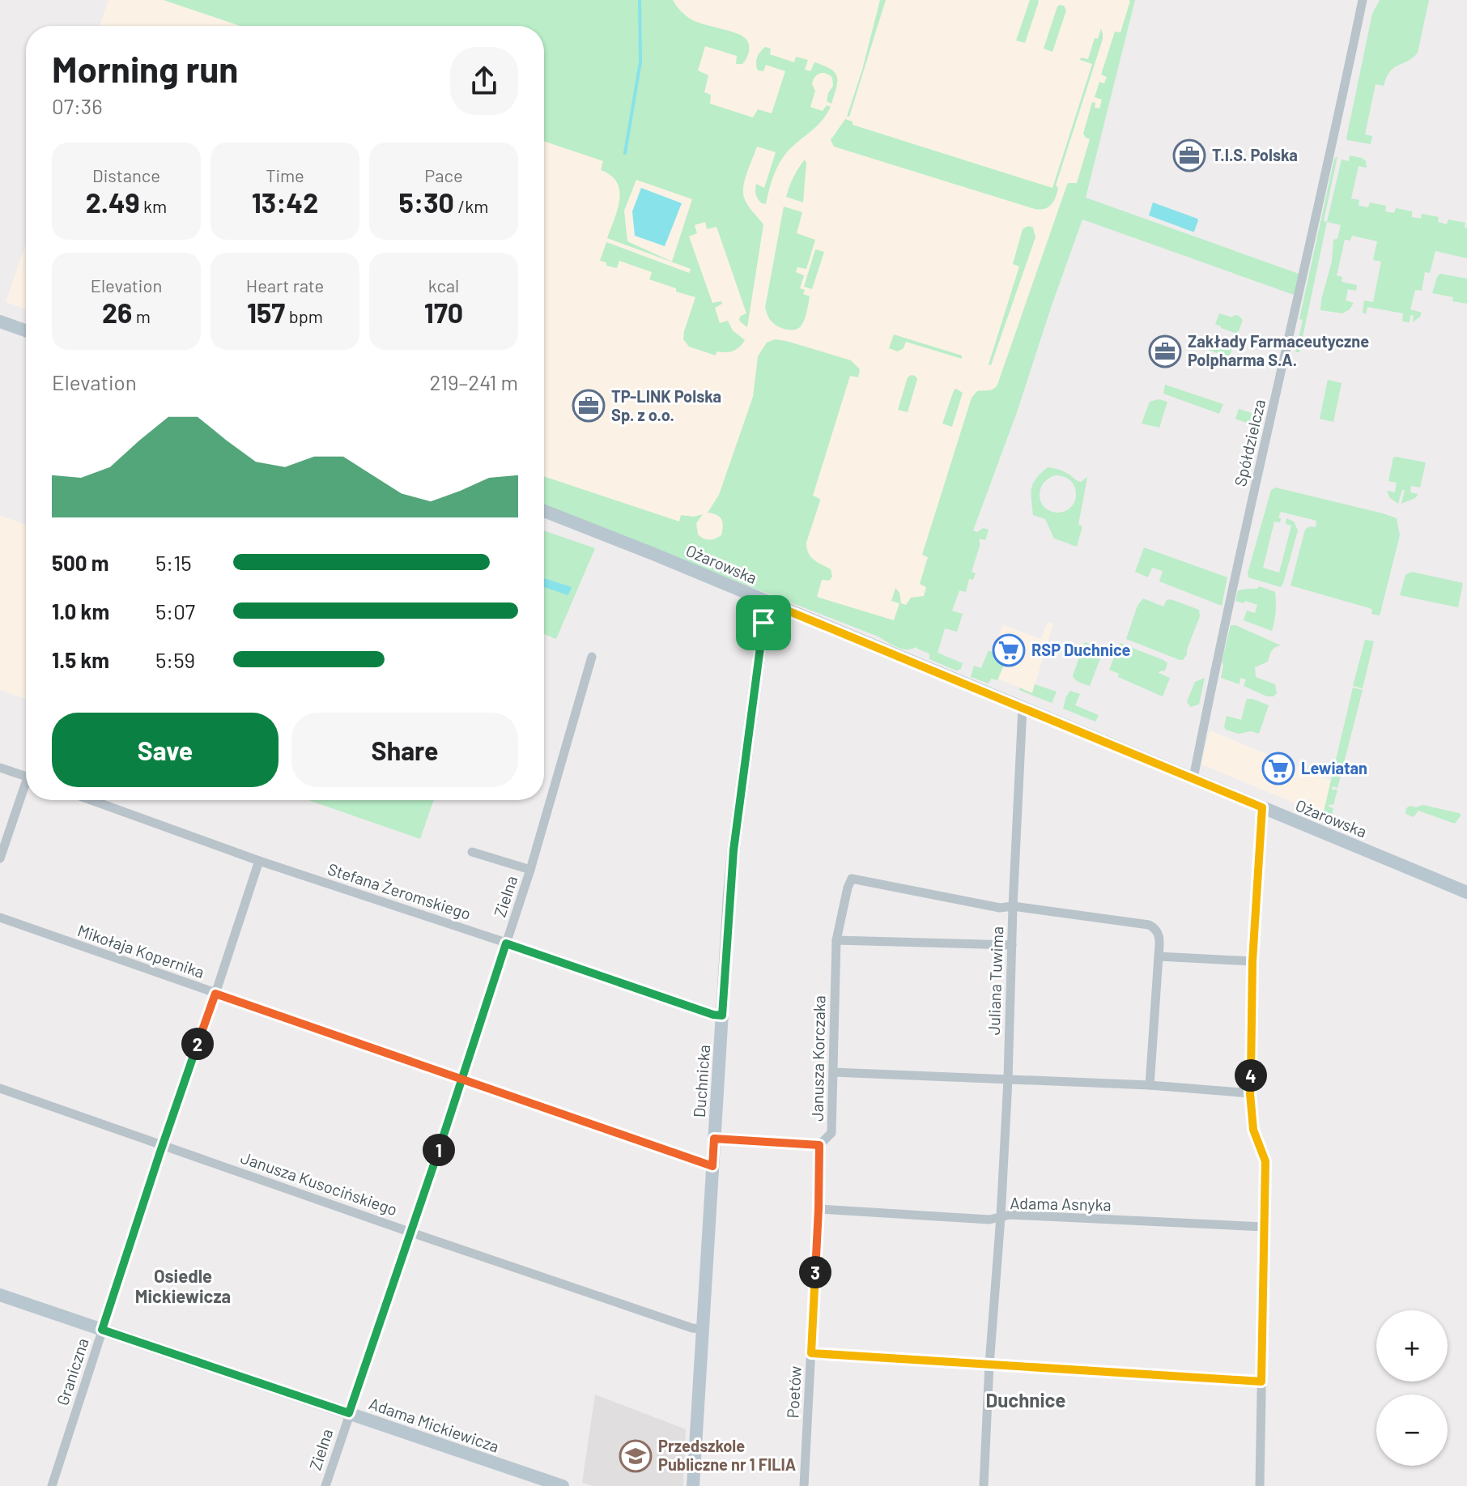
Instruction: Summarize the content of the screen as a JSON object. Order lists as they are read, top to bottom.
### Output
{
  "streets": {
    "street": [
      "Spółdzielcza",
      "Ożarowska",
      "Stefana Żeromskiego",
      "Zielna",
      "Mikołaja Kopernika",
      "Juliana Tuwima",
      "Janusza Korczaka",
      "Duchnicka",
      "Janusza Kusocińskiego",
      "Adama Asnyka",
      "Graniczna",
      "Poetów",
      "Adama Mickiewicza"
    ]
  },
  "crossings": [
    ["Spółdzielcza", "Ożarowska"],
    ["Ożarowska", "Juliana Tuwima"],
    ["Ożarowska", "Duchnicka"],
    ["Stefana Żeromskiego", "Zielna"],
    ["Stefana Żeromskiego", "Duchnicka"],
    ["Stefana Żeromskiego", "Graniczna"],
    ["Zielna", "Mikołaja Kopernika"],
    ["Zielna", "Janusza Kusocińskiego"],
    ["Zielna", "Adama Mickiewicza"],
    ["Mikołaja Kopernika", "Duchnicka"],
    ["Mikołaja Kopernika", "Graniczna"],
    ["Juliana Tuwima", "Janusza Korczaka"],
    ["Juliana Tuwima", "Adama Asnyka"],
    ["Janusza Korczaka", "Duchnicka"],
    ["Janusza Korczaka", "Poetów"],
    ["Duchnicka", "Janusza Kusocińskiego"],
    ["Janusza Kusocińskiego", "Graniczna"],
    ["Adama Asnyka", "Poetów"],
    ["Graniczna", "Adama Mickiewicza"]
  ],
  "districts": ["Osiedle Mickiewicza", "Duchnice"],
  "places": {
    "office": ["T.I.S. Polska", "Zakłady Farmaceutyczne Polpharma S.A.", "TP-LINK Polska Sp. z o.o."],
    "supermarket": ["RSP Duchnice", "Lewiatan"],
    "school or university": ["Przedszkole Publiczne nr 1 FILIA"]
  },
  "page": {
    "heading": ["Morning run", "07:36"],
    "stats": [
      ["Distance", "2.49 km"],
      ["Time", "13:42"],
      ["Pace", "5:30 /km"],
      ["Elevation", "26 m"],
      ["Heart rate", "157 bpm"],
      ["kcal", "170"]
    ],
    "chart": ["Elevation", "219–241 m"],
    "list": [
      {
        "name": "500 m",
        "note": "5:15"
      },
      {
        "name": "1.0 km",
        "note": "5:07"
      },
      {
        "name": "1.5 km",
        "note": "5:59"
      }
    ],
    "buttons": ["Save", "Share"],
    "pins": [
      "2",
      "4",
      "1",
      "3"
    ],
    "map_buttons": ["+", "−"]
  }
}
